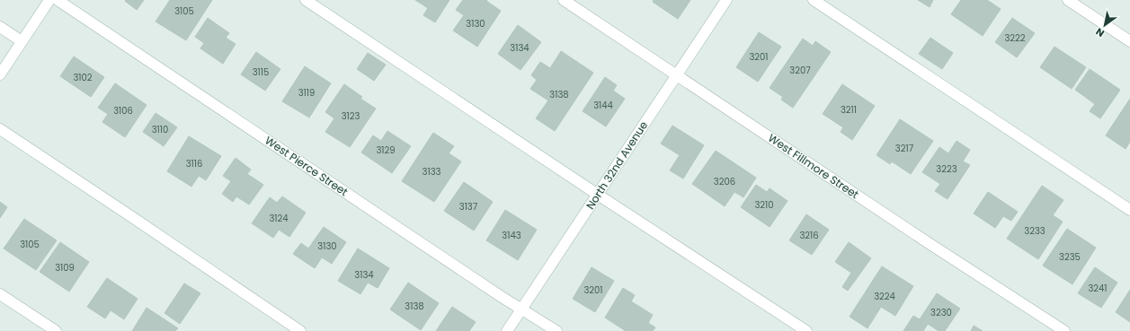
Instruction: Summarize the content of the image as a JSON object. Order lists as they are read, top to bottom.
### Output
{
  "streets": {
    "street": ["North 32nd Avenue", "West Pierce Street", "West Fillmore Street"]
  },
  "crossings": [
    ["North 32nd Avenue", "West Pierce Street"],
    ["North 32nd Avenue", "West Fillmore Street"]
  ],
  "house_numbers": [
    "3105",
    "3130",
    "3222",
    "3134",
    "3201",
    "3207",
    "3115",
    "3102",
    "3119",
    "3138",
    "3144",
    "3211",
    "3106",
    "3123",
    "3110",
    "3217",
    "3129",
    "3116",
    "3223",
    "3133",
    "3206",
    "3210",
    "3137",
    "3124",
    "3233",
    "3143",
    "3216",
    "3105",
    "3130",
    "3235",
    "3109",
    "3134",
    "3241",
    "3201",
    "3224",
    "3138",
    "3230"
  ],
  "north": "bottom left"
}
